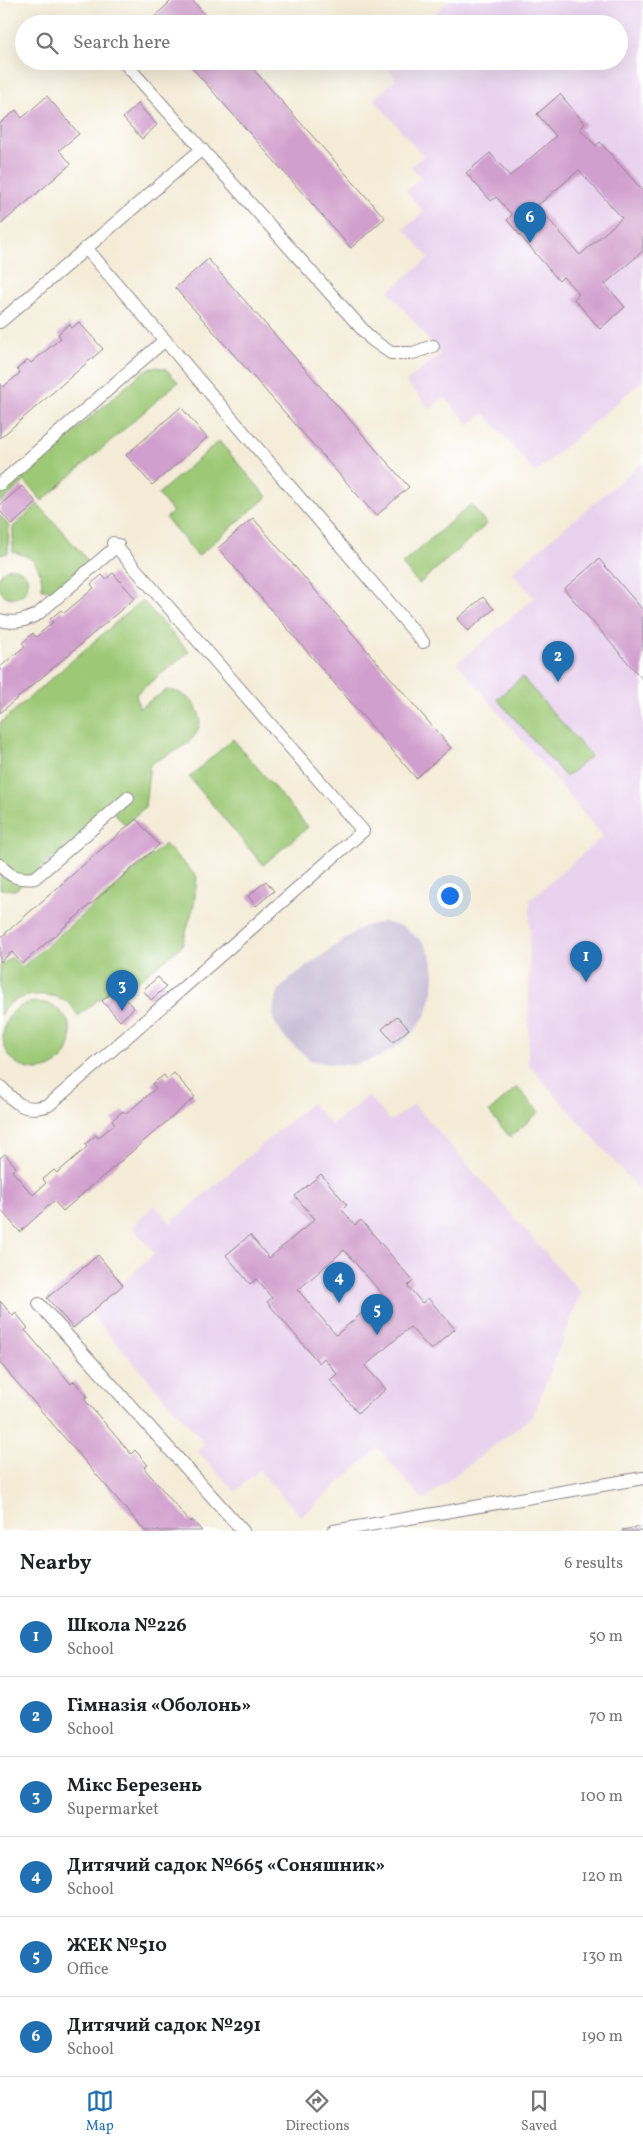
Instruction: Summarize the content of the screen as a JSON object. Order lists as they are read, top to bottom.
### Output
{
  "page": {
    "search": "Search here",
    "pins": [
      "6",
      "2",
      "1",
      "3",
      "4",
      "5"
    ],
    "heading": ["Nearby", "6 results"],
    "list": [
      {
        "mark": "1",
        "name": "Школа №226",
        "note": "School",
        "value": "50 m"
      },
      {
        "mark": "2",
        "name": "Гімназія «Оболонь»",
        "note": "School",
        "value": "70 m"
      },
      {
        "mark": "3",
        "name": "Мікс Березень",
        "note": "Supermarket",
        "value": "100 m"
      },
      {
        "mark": "4",
        "name": "Дитячий садок №665 «Соняшник»",
        "note": "School",
        "value": "120 m"
      },
      {
        "mark": "5",
        "name": "ЖЕК №510",
        "note": "Office",
        "value": "130 m"
      },
      {
        "mark": "6",
        "name": "Дитячий садок №291",
        "note": "School",
        "value": "190 m"
      }
    ],
    "nav": ["Map", "Directions", "Saved"]
  }
}
